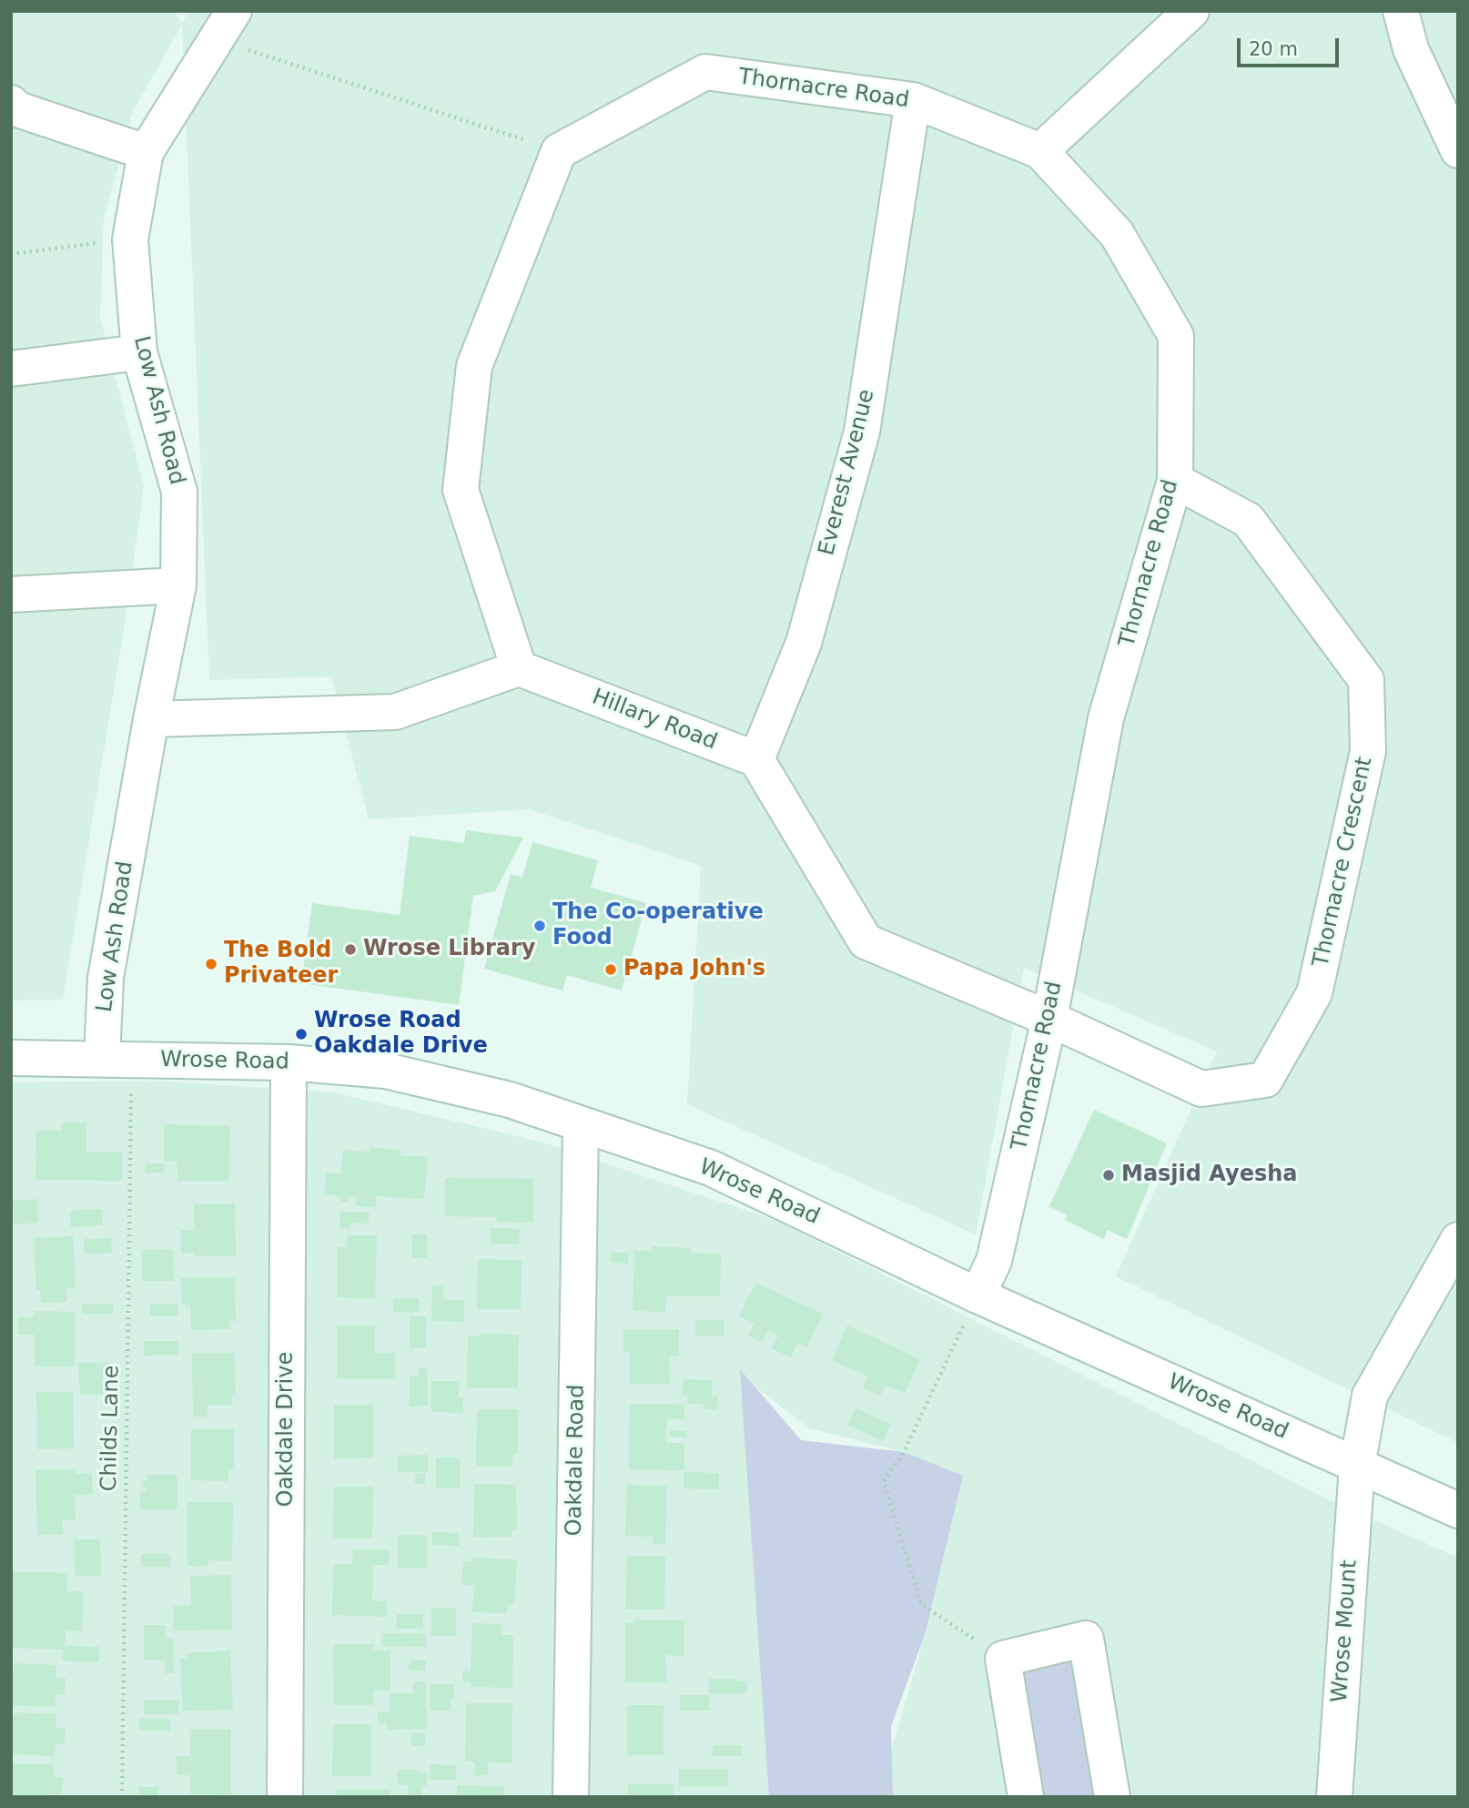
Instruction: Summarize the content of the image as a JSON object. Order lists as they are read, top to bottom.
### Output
{
  "streets": {
    "street": [
      "Thornacre Road",
      "Low Ash Road",
      "Everest Avenue",
      "Hillary Road",
      "Thornacre Crescent",
      "Wrose Road",
      "Oakdale Drive",
      "Oakdale Road",
      "Wrose Mount"
    ],
    "path": ["Childs Lane"]
  },
  "crossings": [
    ["Thornacre Road", "Everest Avenue"],
    ["Thornacre Road", "Thornacre Crescent"],
    ["Thornacre Road", "Wrose Road"],
    ["Low Ash Road", "Wrose Road"],
    ["Low Ash Road", "Childs Lane"],
    ["Everest Avenue", "Hillary Road"],
    ["Wrose Road", "Childs Lane"],
    ["Wrose Road", "Oakdale Drive"],
    ["Wrose Road", "Oakdale Road"],
    ["Wrose Road", "Wrose Mount"]
  ],
  "places": [
    "The Co-operative Food",
    "Wrose Library",
    "The Bold Privateer",
    "Papa John's",
    "Wrose Road Oakdale Drive",
    "Masjid Ayesha"
  ],
  "scale_bar": "20 m"
}
